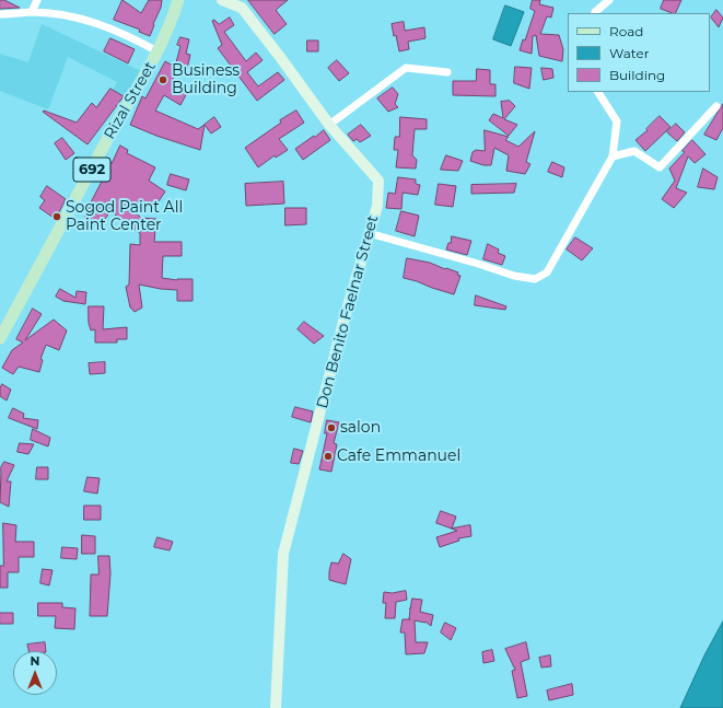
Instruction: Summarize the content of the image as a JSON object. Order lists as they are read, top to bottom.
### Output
{
  "streets": {
    "main road": ["Rizal Street", "692"],
    "street": ["Don Benito Faelnar Street"]
  },
  "places": [
    "Business Building",
    "Sogod Paint All Paint Center",
    "salon",
    "Cafe Emmanuel"
  ],
  "legend": ["Road", "Water", "Building"],
  "north": "top"
}
